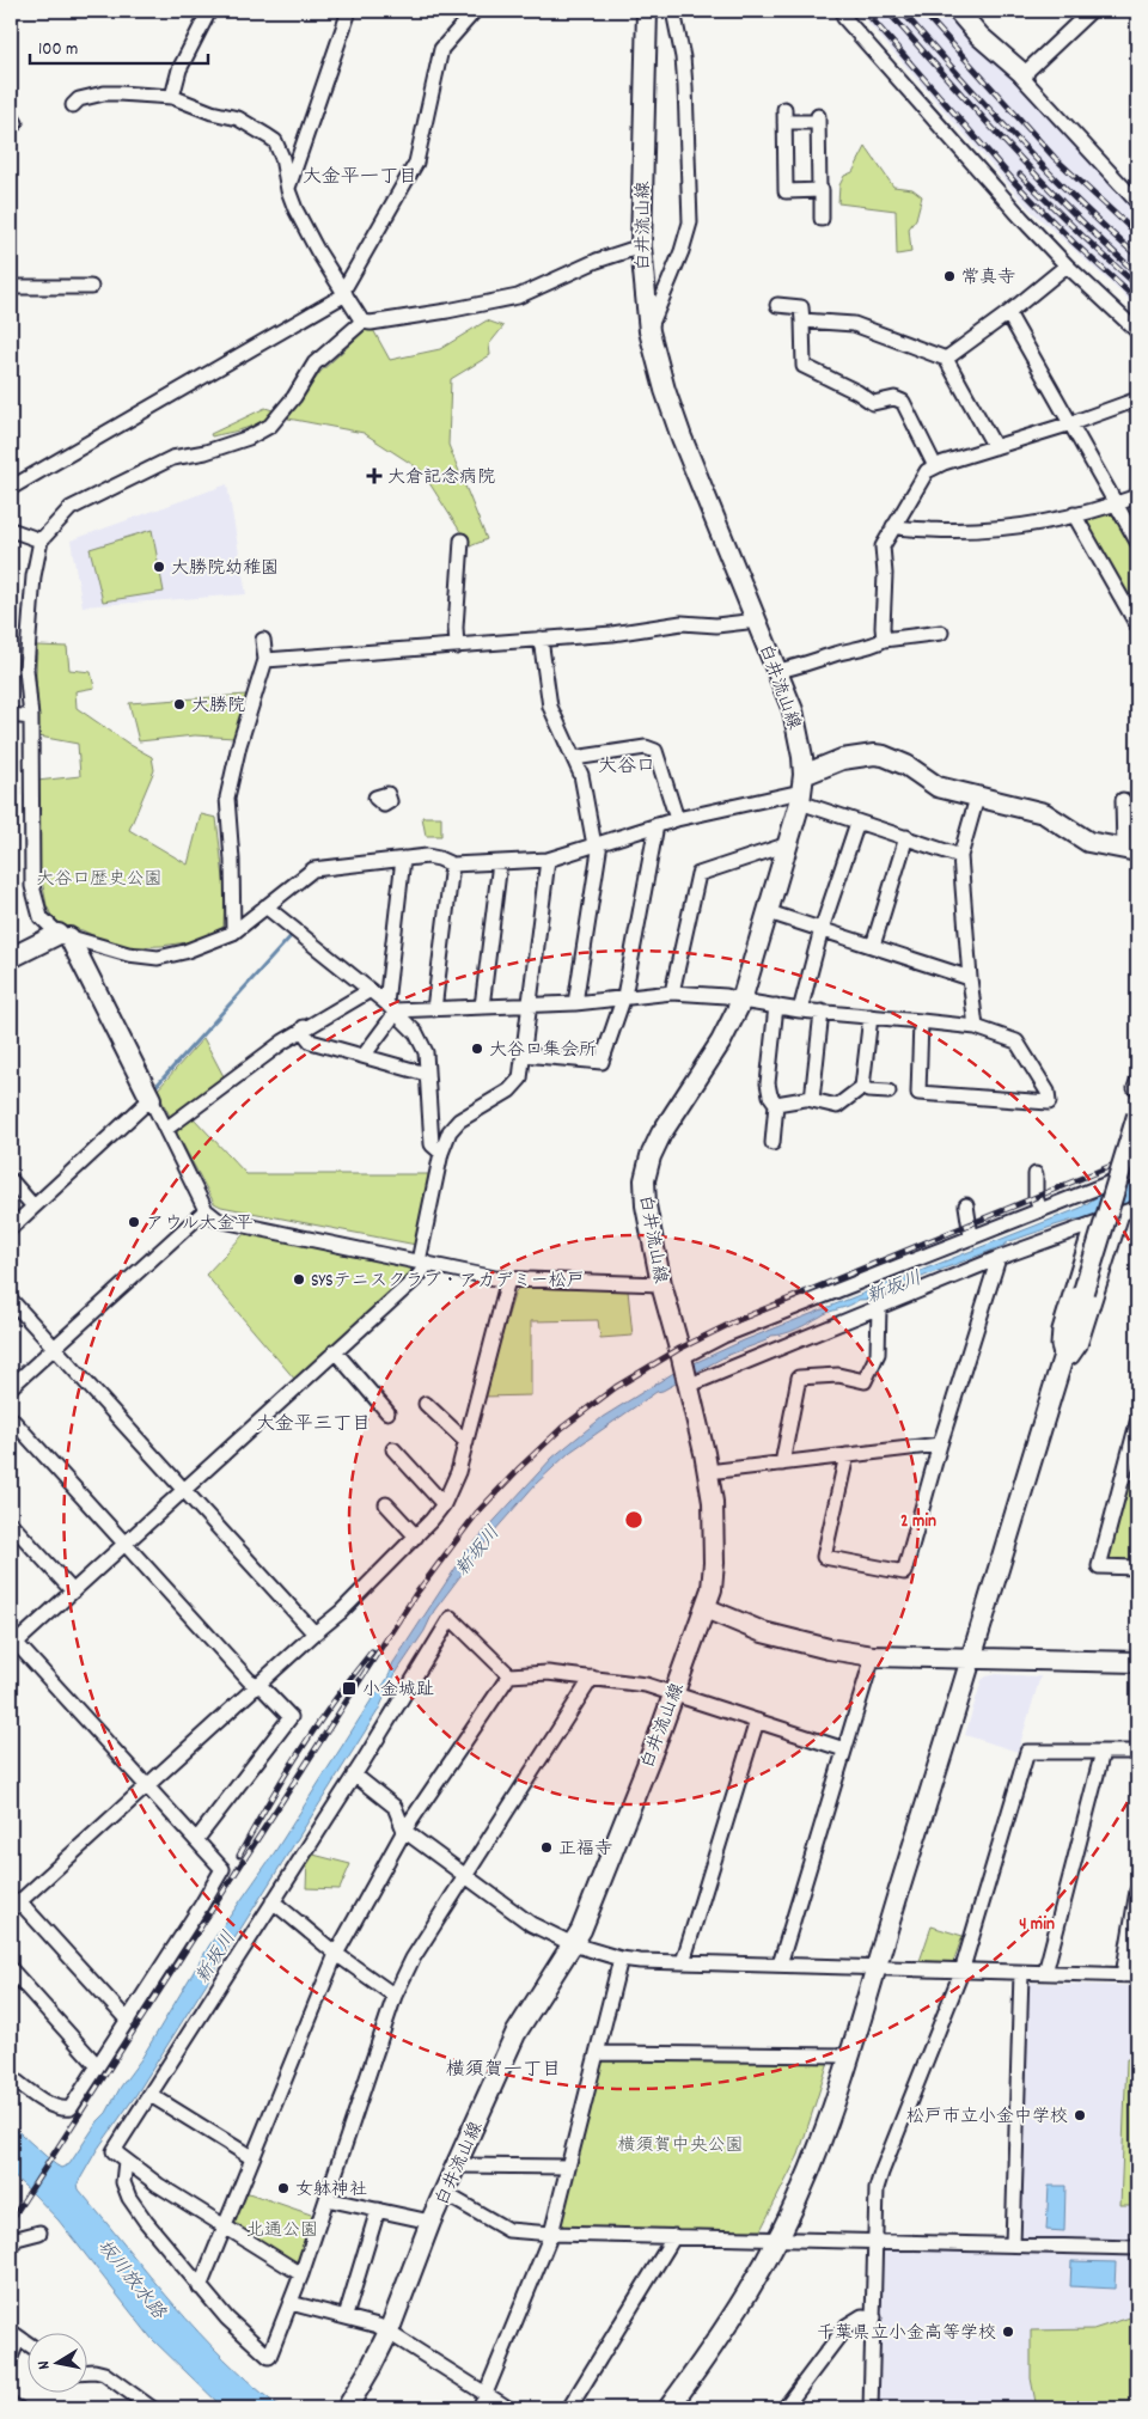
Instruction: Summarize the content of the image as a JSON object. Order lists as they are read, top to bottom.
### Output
{
  "streets": {
    "main road": ["白井流山線"]
  },
  "districts": [
    "大金平一丁目",
    "大谷口",
    "大金平三丁目",
    "横須賀一丁目"
  ],
  "water": ["新坂川", "坂川放水路"],
  "parks": ["大谷口歴史公園", "横須賀中央公園", "北通公園"],
  "places": {
    "other": [
      "常真寺",
      "大勝院幼稚園",
      "大勝院",
      "大谷口集会所",
      "アウル大金平",
      "SYSテニスクラブ・アカデミー松戸",
      "正福寺",
      "松戸市立小金中学校",
      "女躰神社",
      "千葉県立小金高等学校"
    ],
    "health": ["大倉記念病院"],
    "transit": ["小金城趾"]
  },
  "scale_bar": "100 m",
  "north": "left",
  "rings": ["2 min", "4 min"]
}
